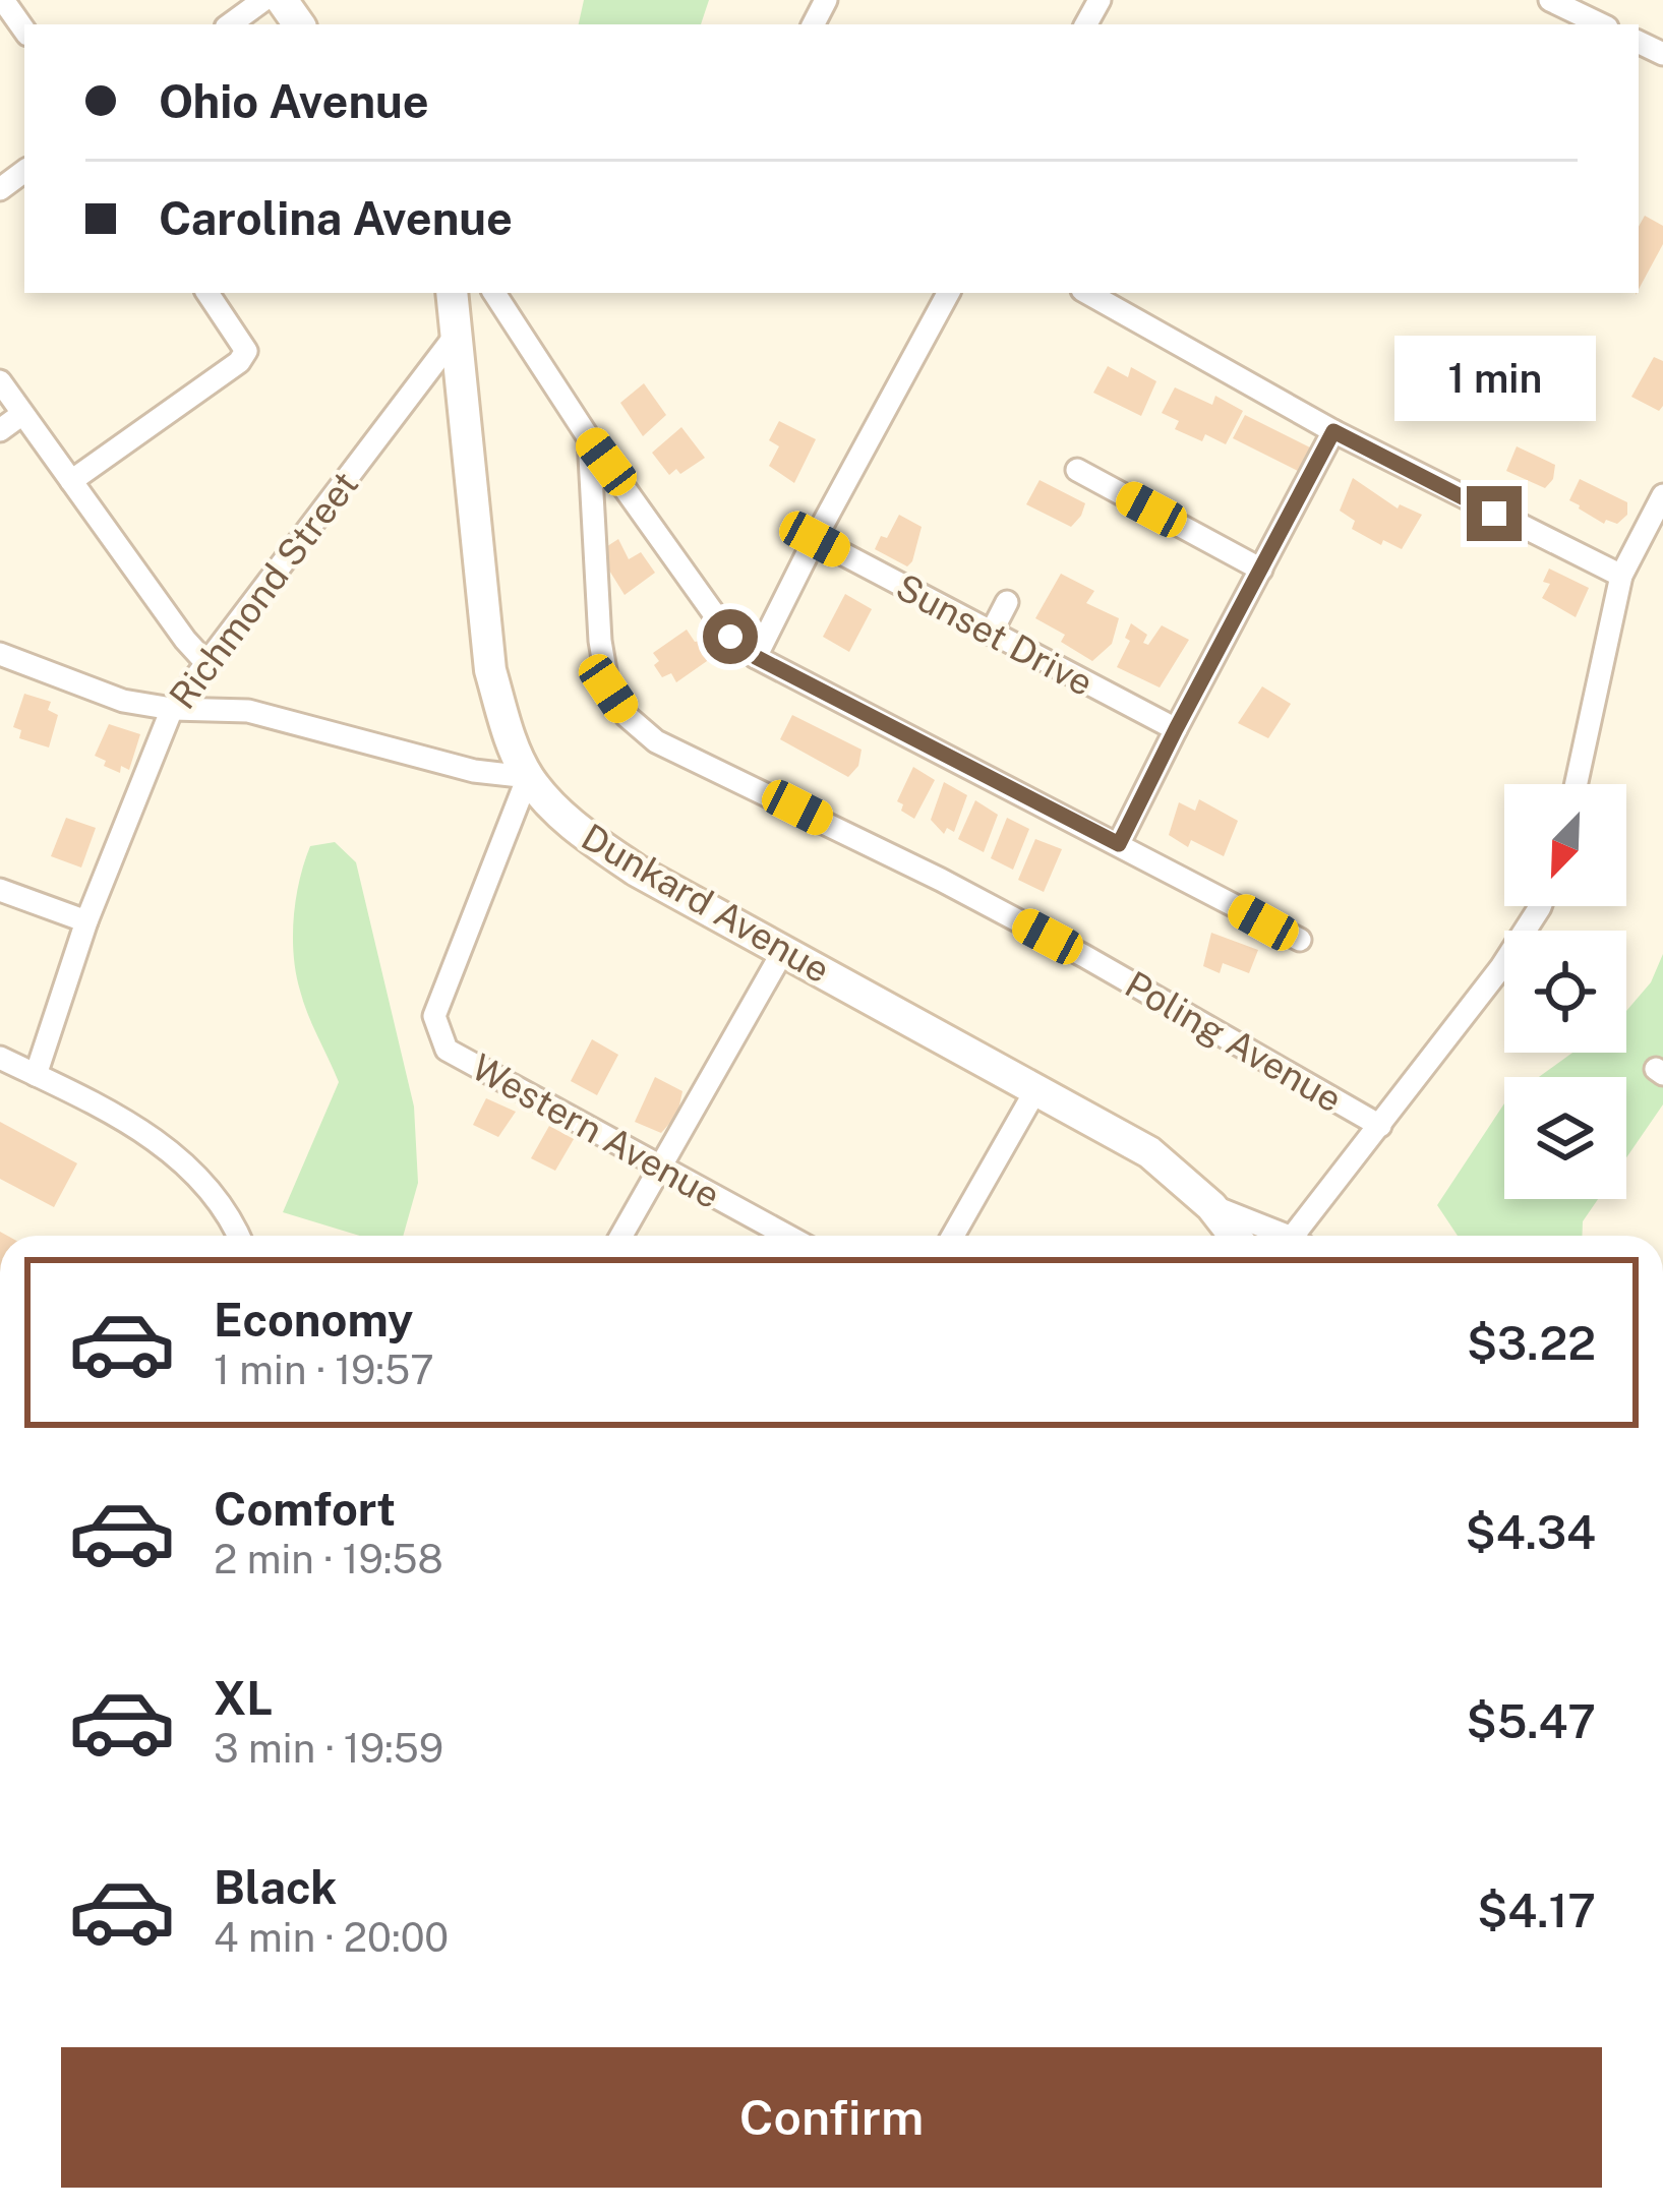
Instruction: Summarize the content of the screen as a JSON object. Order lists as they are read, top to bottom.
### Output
{
  "streets": {
    "main road": ["Dunkard Avenue"],
    "street": [
      "Richmond Street",
      "Sunset Drive",
      "Poling Avenue",
      "Western Avenue"
    ]
  },
  "crossings": [
    ["Richmond Street", "Dunkard Avenue"],
    ["Dunkard Avenue", "Western Avenue"]
  ],
  "north": "bottom left",
  "page": {
    "banner": ["Ohio Avenue", "Carolina Avenue"],
    "bubble": "1 min",
    "list": [
      {
        "name": "Economy",
        "note": "1 min · 19:57",
        "value": "$3.22"
      },
      {
        "name": "Comfort",
        "note": "2 min · 19:58",
        "value": "$4.34"
      },
      {
        "name": "XL",
        "note": "3 min · 19:59",
        "value": "$5.47"
      },
      {
        "name": "Black",
        "note": "4 min · 20:00",
        "value": "$4.17"
      }
    ],
    "buttons": "Confirm"
  }
}
